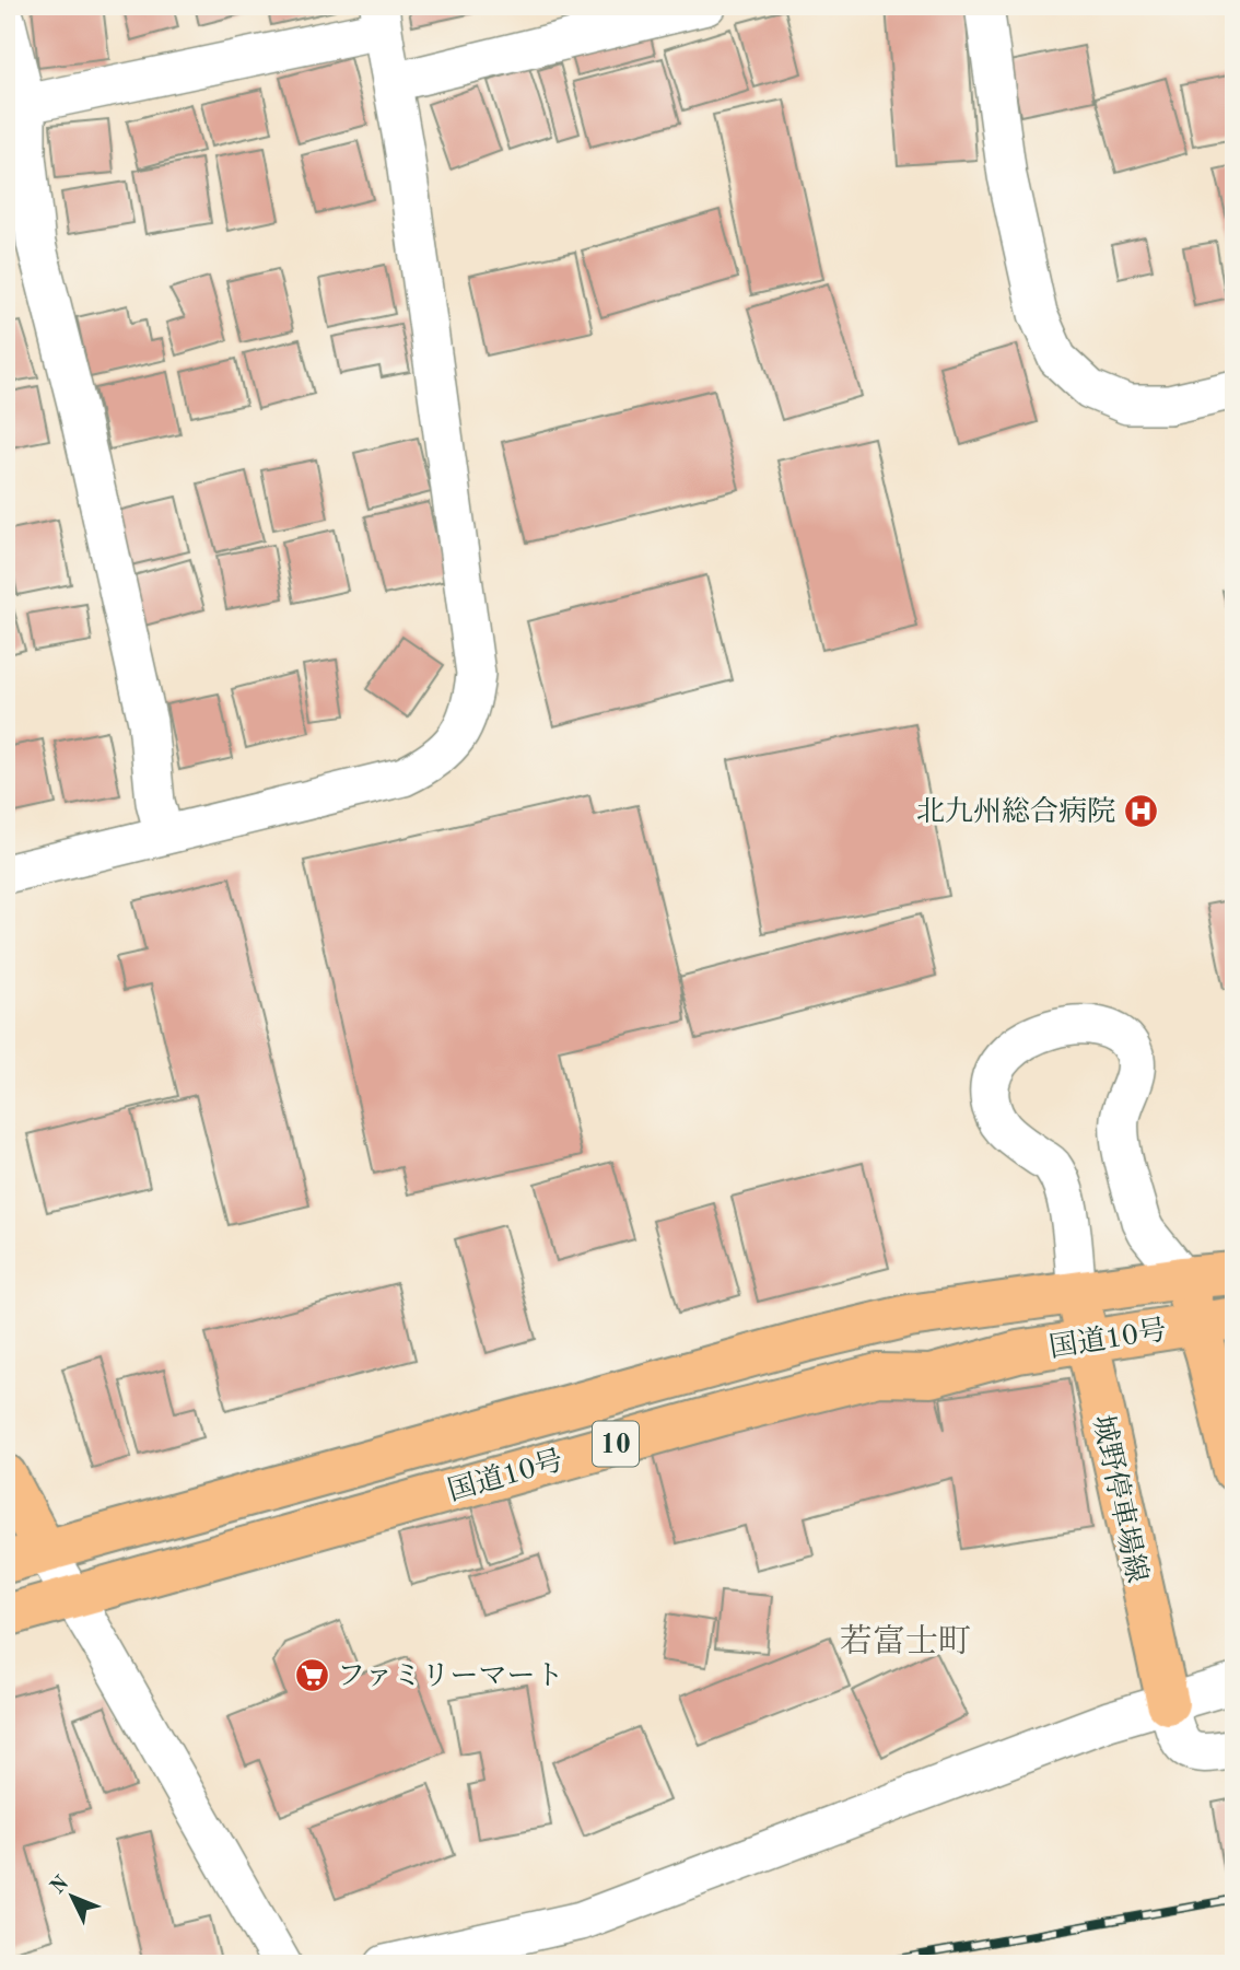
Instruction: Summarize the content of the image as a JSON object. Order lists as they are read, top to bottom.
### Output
{
  "streets": {
    "main road": ["国道10号", "10", "城野停車場線"]
  },
  "crossings": [
    ["国道10号", "城野停車場線"]
  ],
  "districts": ["若富士町"],
  "places": {
    "hospital": ["北九州総合病院"],
    "supermarket": ["ファミリーマート"]
  },
  "north": "top left"
}
